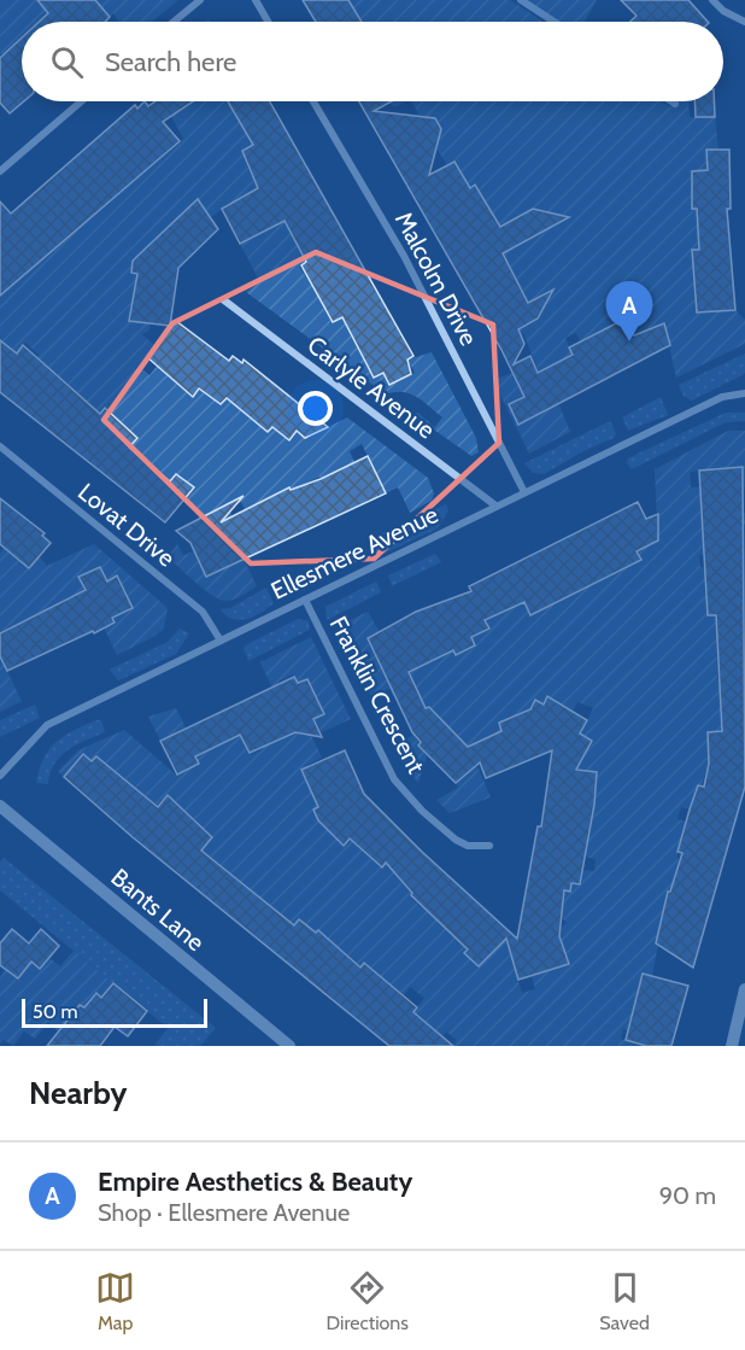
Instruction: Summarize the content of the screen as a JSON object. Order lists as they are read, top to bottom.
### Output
{
  "streets": {
    "street": [
      "Malcolm Drive",
      "Carlyle Avenue",
      "Lovat Drive",
      "Ellesmere Avenue",
      "Franklin Crescent",
      "Bants Lane"
    ]
  },
  "crossings": [
    ["Malcolm Drive", "Ellesmere Avenue"],
    ["Carlyle Avenue", "Ellesmere Avenue"],
    ["Lovat Drive", "Ellesmere Avenue"],
    ["Ellesmere Avenue", "Franklin Crescent"]
  ],
  "scale_bar": "50 m",
  "page": {
    "search": "Search here",
    "pins": "A",
    "scale": "50 m",
    "heading": "Nearby",
    "list": [
      {
        "mark": "A",
        "name": "Empire Aesthetics & Beauty",
        "note": "Shop · Ellesmere Avenue",
        "value": "90 m"
      }
    ],
    "nav": ["Map", "Directions", "Saved"]
  }
}
